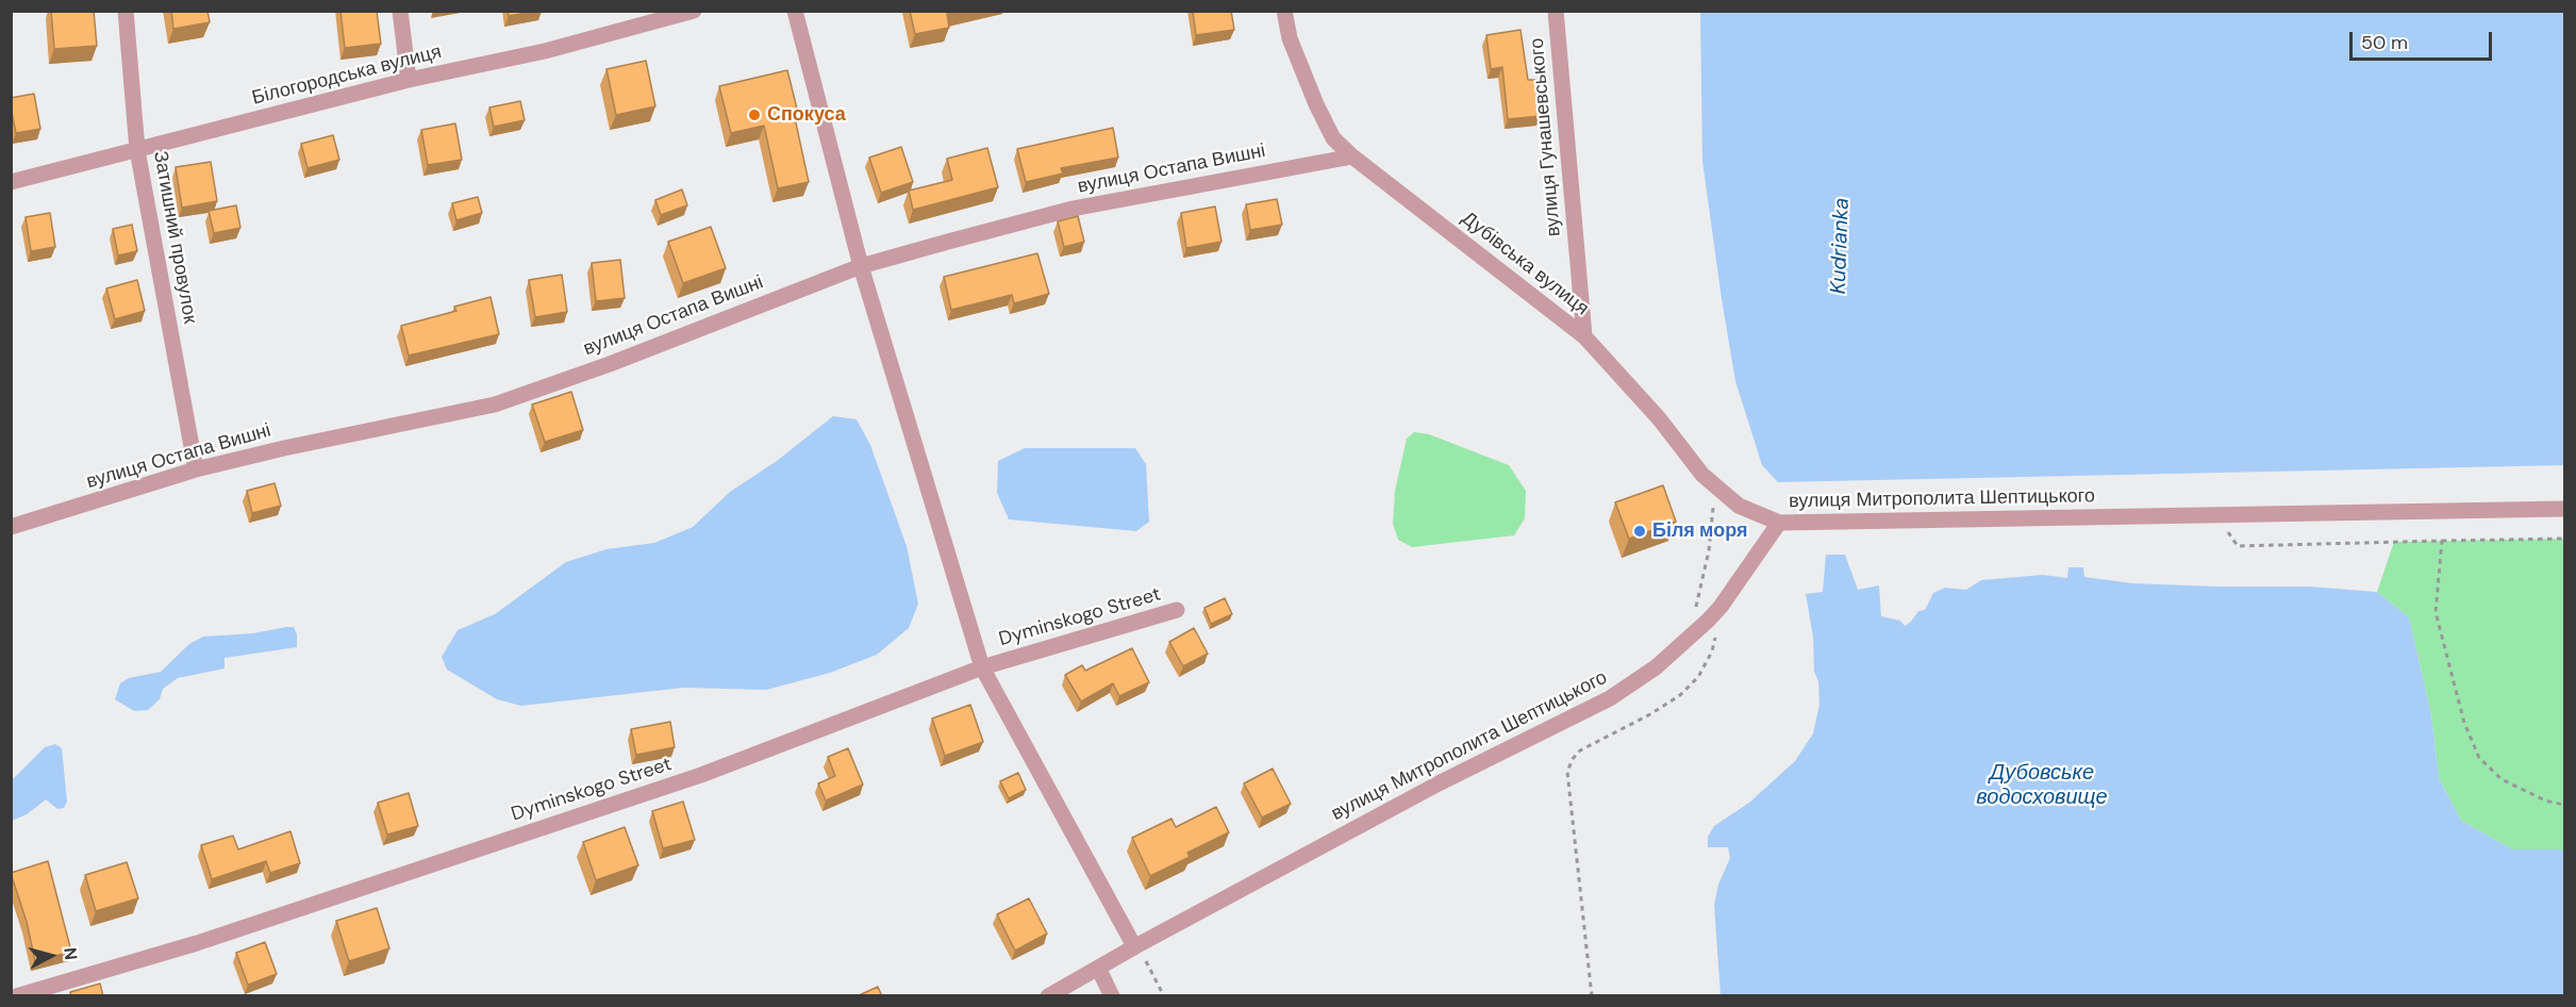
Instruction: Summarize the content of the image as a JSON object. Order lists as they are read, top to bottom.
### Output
{
  "streets": {
    "street": [
      "Білогородська вулиця",
      "вулиця Гунашевського",
      "вулиця Остапа Вишні",
      "Затишний провулок",
      "Дубівська вулиця",
      "вулиця Митрополита Шептицького",
      "Dyminskogo Street"
    ]
  },
  "crossings": [
    ["Білогородська вулиця", "Затишний провулок"],
    ["вулиця Гунашевського", "Дубівська вулиця"],
    ["вулиця Остапа Вишні", "Затишний провулок"],
    ["вулиця Остапа Вишні", "Дубівська вулиця"],
    ["Дубівська вулиця", "вулиця Митрополита Шептицького"]
  ],
  "water": ["Kudrianka", "Дубовське водосховище"],
  "places": ["Спокуса", "Біля моря"],
  "scale_bar": "50 m",
  "north": "right"
}
